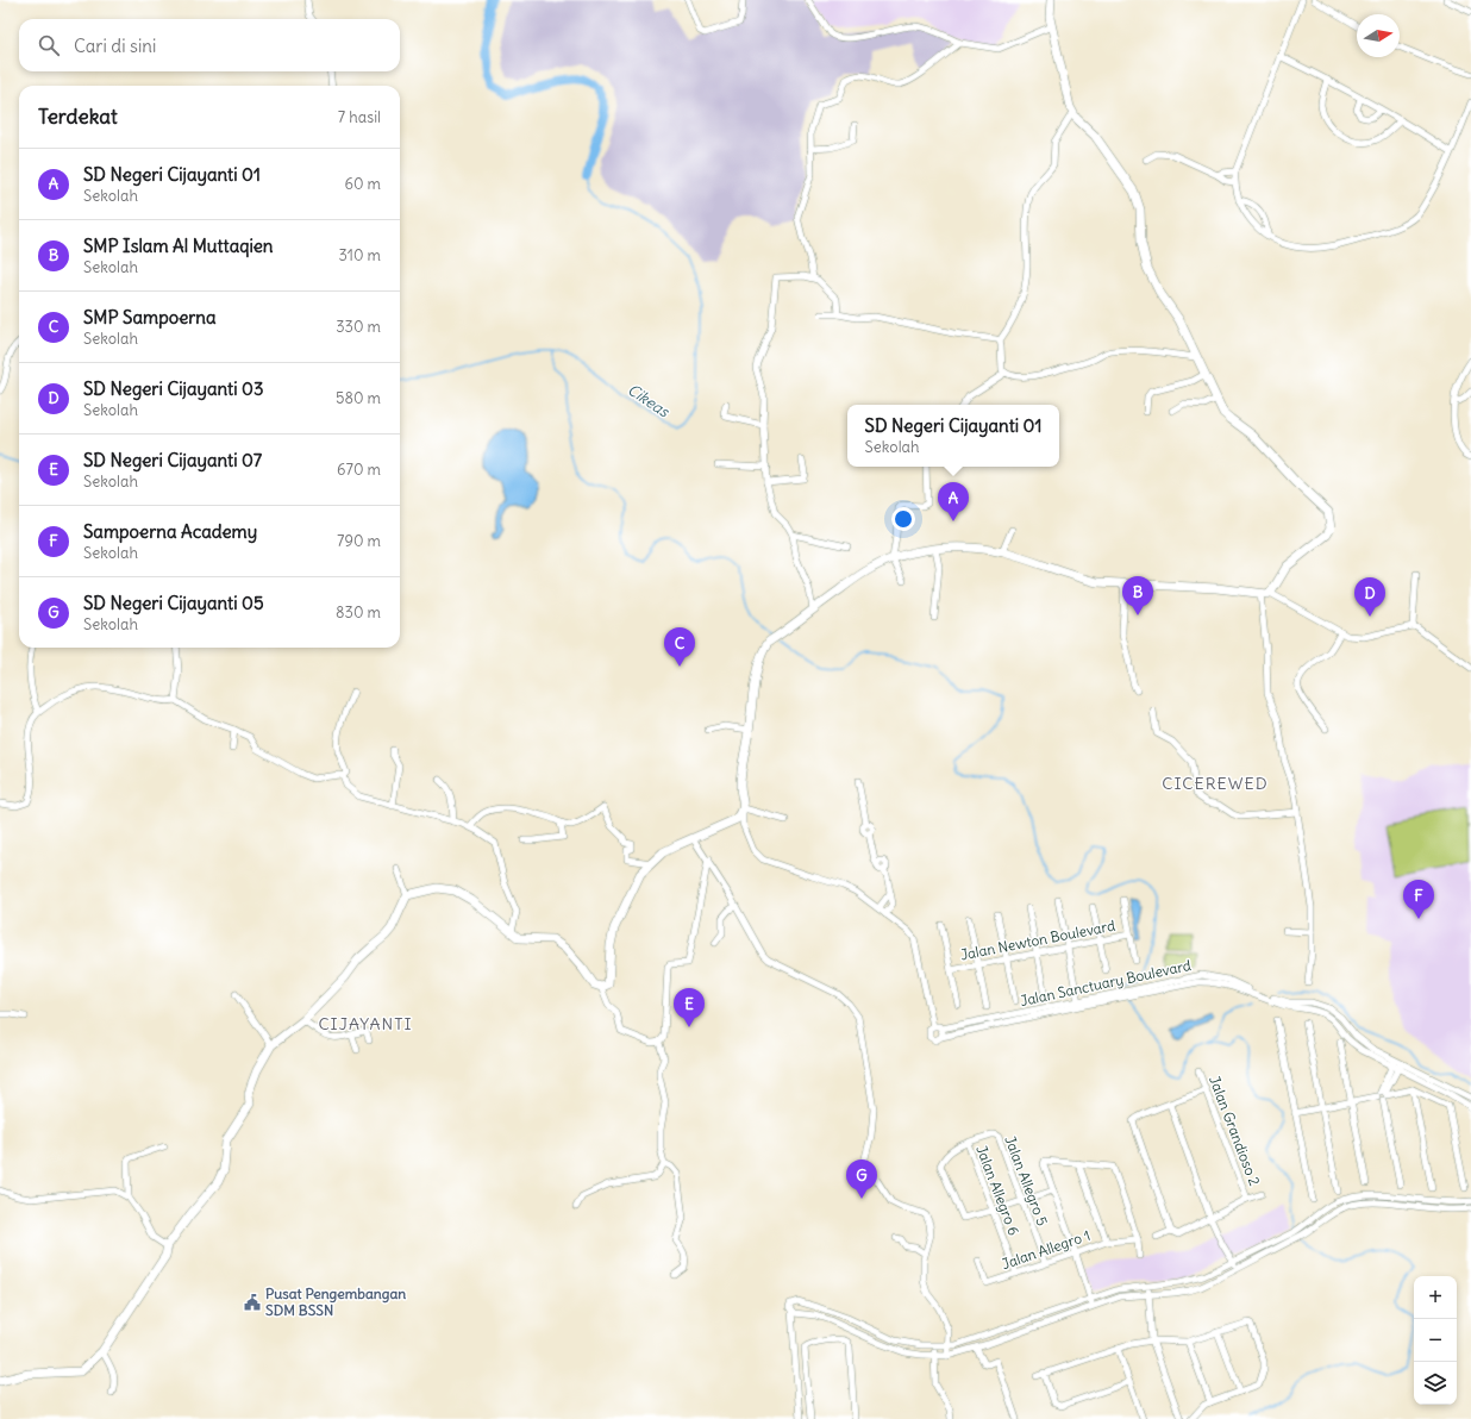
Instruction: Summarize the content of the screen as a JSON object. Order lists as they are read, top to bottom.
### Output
{
  "streets": {
    "street": [
      "Jalan Newton Boulevard",
      "Jalan Sanctuary Boulevard",
      "Jalan Grandioso 2",
      "Jalan Allegro 5",
      "Jalan Allegro 6",
      "Jalan Allegro 1"
    ]
  },
  "crossings": [
    ["Jalan Allegro 5", "Jalan Allegro 6"],
    ["Jalan Allegro 5", "Jalan Allegro 1"],
    ["Jalan Allegro 6", "Jalan Allegro 1"]
  ],
  "districts": ["CICEREWED", "CIJAYANTI"],
  "water": ["Cikeas"],
  "places": {
    "public building": ["Pusat Pengembangan SDM BSSN"]
  },
  "north": "right",
  "page": {
    "search": "Cari di sini",
    "heading": ["Terdekat", "7 hasil"],
    "list": [
      {
        "mark": "A",
        "name": "SD Negeri Cijayanti 01",
        "note": "Sekolah",
        "value": "60 m"
      },
      {
        "mark": "B",
        "name": "SMP Islam Al Muttaqien",
        "note": "Sekolah",
        "value": "310 m"
      },
      {
        "mark": "C",
        "name": "SMP Sampoerna",
        "note": "Sekolah",
        "value": "330 m"
      },
      {
        "mark": "D",
        "name": "SD Negeri Cijayanti 03",
        "note": "Sekolah",
        "value": "580 m"
      },
      {
        "mark": "E",
        "name": "SD Negeri Cijayanti 07",
        "note": "Sekolah",
        "value": "670 m"
      },
      {
        "mark": "F",
        "name": "Sampoerna Academy",
        "note": "Sekolah",
        "value": "790 m"
      },
      {
        "mark": "G",
        "name": "SD Negeri Cijayanti 05",
        "note": "Sekolah",
        "value": "830 m"
      }
    ],
    "popup": ["SD Negeri Cijayanti 01", "Sekolah"],
    "pins": [
      "A",
      "B",
      "D",
      "C",
      "F",
      "E",
      "G"
    ],
    "map_buttons": ["+", "−"]
  }
}
